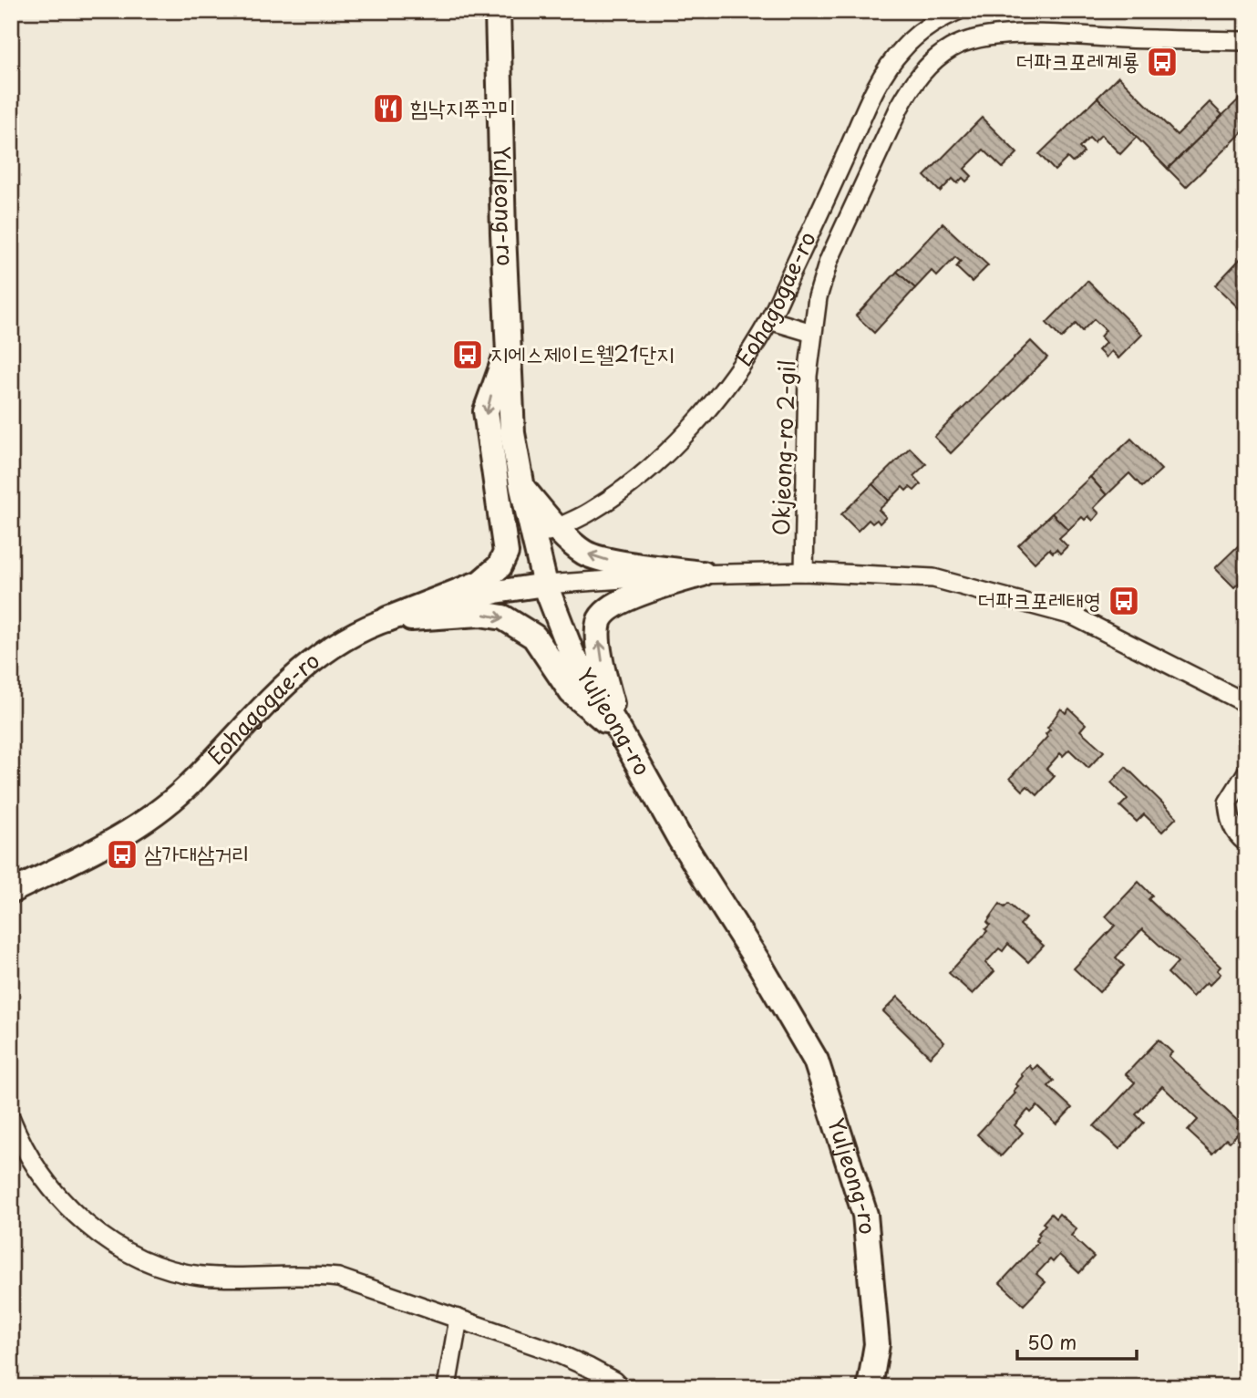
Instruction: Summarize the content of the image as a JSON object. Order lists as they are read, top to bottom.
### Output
{
  "streets": {
    "main road": ["Yuljeong-ro"],
    "street": ["Eohagogae-ro", "Okjeong-ro 2-gil"]
  },
  "crossings": [
    ["Yuljeong-ro", "Eohagogae-ro"]
  ],
  "places": {
    "bus stop": [
      "더파크포레계룡",
      "지에스제이드웰21단지",
      "더파크포레태영",
      "삼가대삼거리"
    ],
    "restaurant": ["힘낙지쭈꾸미"]
  },
  "scale_bar": "50 m"
}
